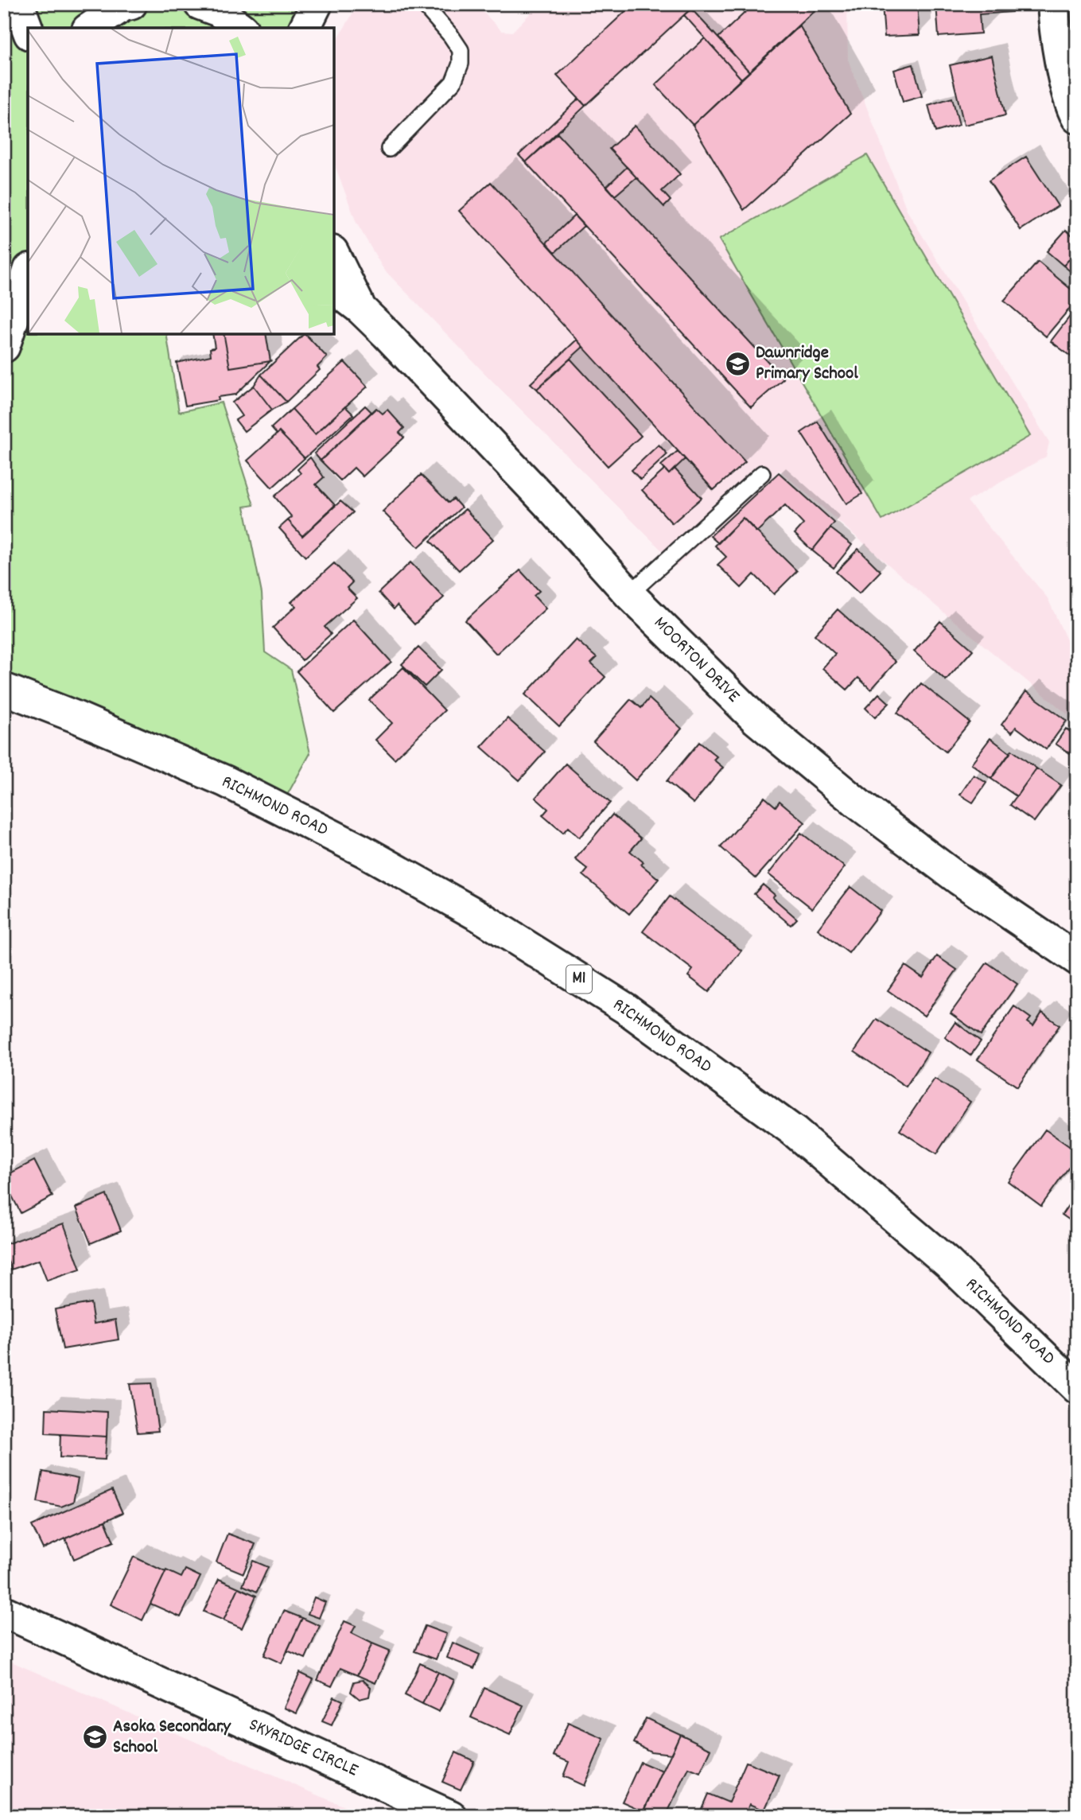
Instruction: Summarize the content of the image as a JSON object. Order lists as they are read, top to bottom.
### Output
{
  "streets": {
    "main road": [
      "MOORTON DRIVE",
      "RICHMOND ROAD",
      "M1",
      "SKYRIDGE CIRCLE"
    ]
  },
  "places": {
    "school or university": ["Dawnridge Primary School", "Asoka Secondary School"]
  }
}
